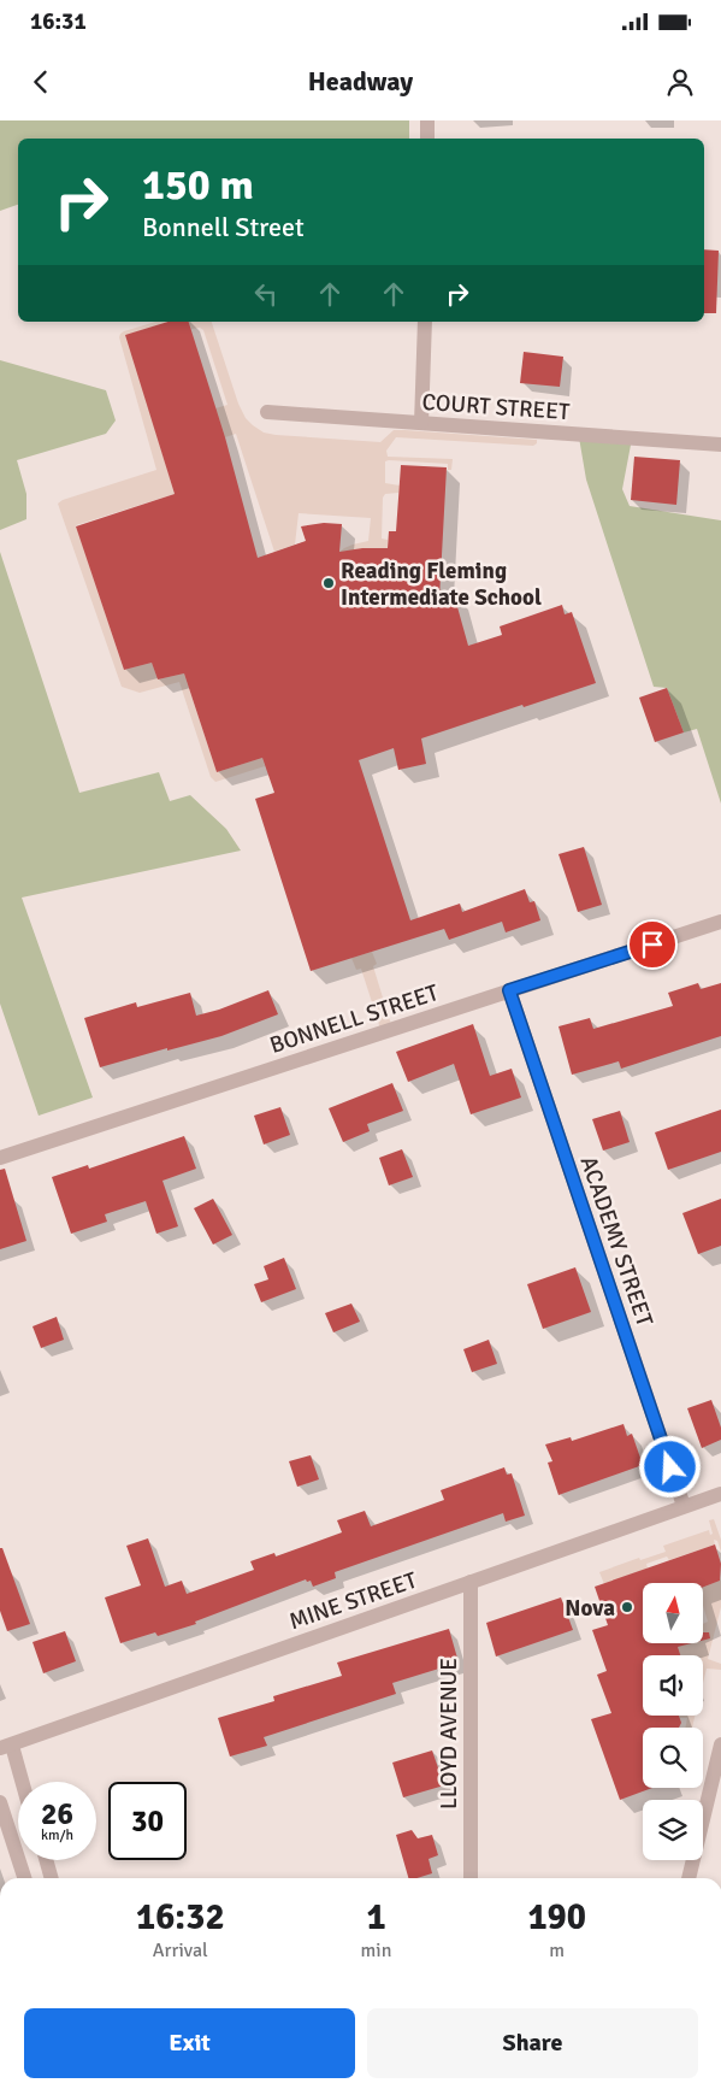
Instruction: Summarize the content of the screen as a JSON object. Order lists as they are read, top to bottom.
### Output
{
  "streets": {
    "street": [
      "COURT STREET",
      "BONNELL STREET",
      "ACADEMY STREET",
      "MINE STREET",
      "LLOYD AVENUE"
    ]
  },
  "crossings": [
    ["BONNELL STREET", "ACADEMY STREET"],
    ["ACADEMY STREET", "MINE STREET"],
    ["MINE STREET", "LLOYD AVENUE"]
  ],
  "places": ["Reading Fleming Intermediate School", "Nova"],
  "north": "top",
  "page": {
    "status": "16:31",
    "header": "Headway",
    "turn": ["150 m", "Bonnell Street"],
    "speed": "26 km/h",
    "limit": "30",
    "eta": [
      "16:32",
      "Arrival",
      "1",
      "min",
      "190",
      "m"
    ],
    "buttons": ["Exit", "Share"]
  }
}
